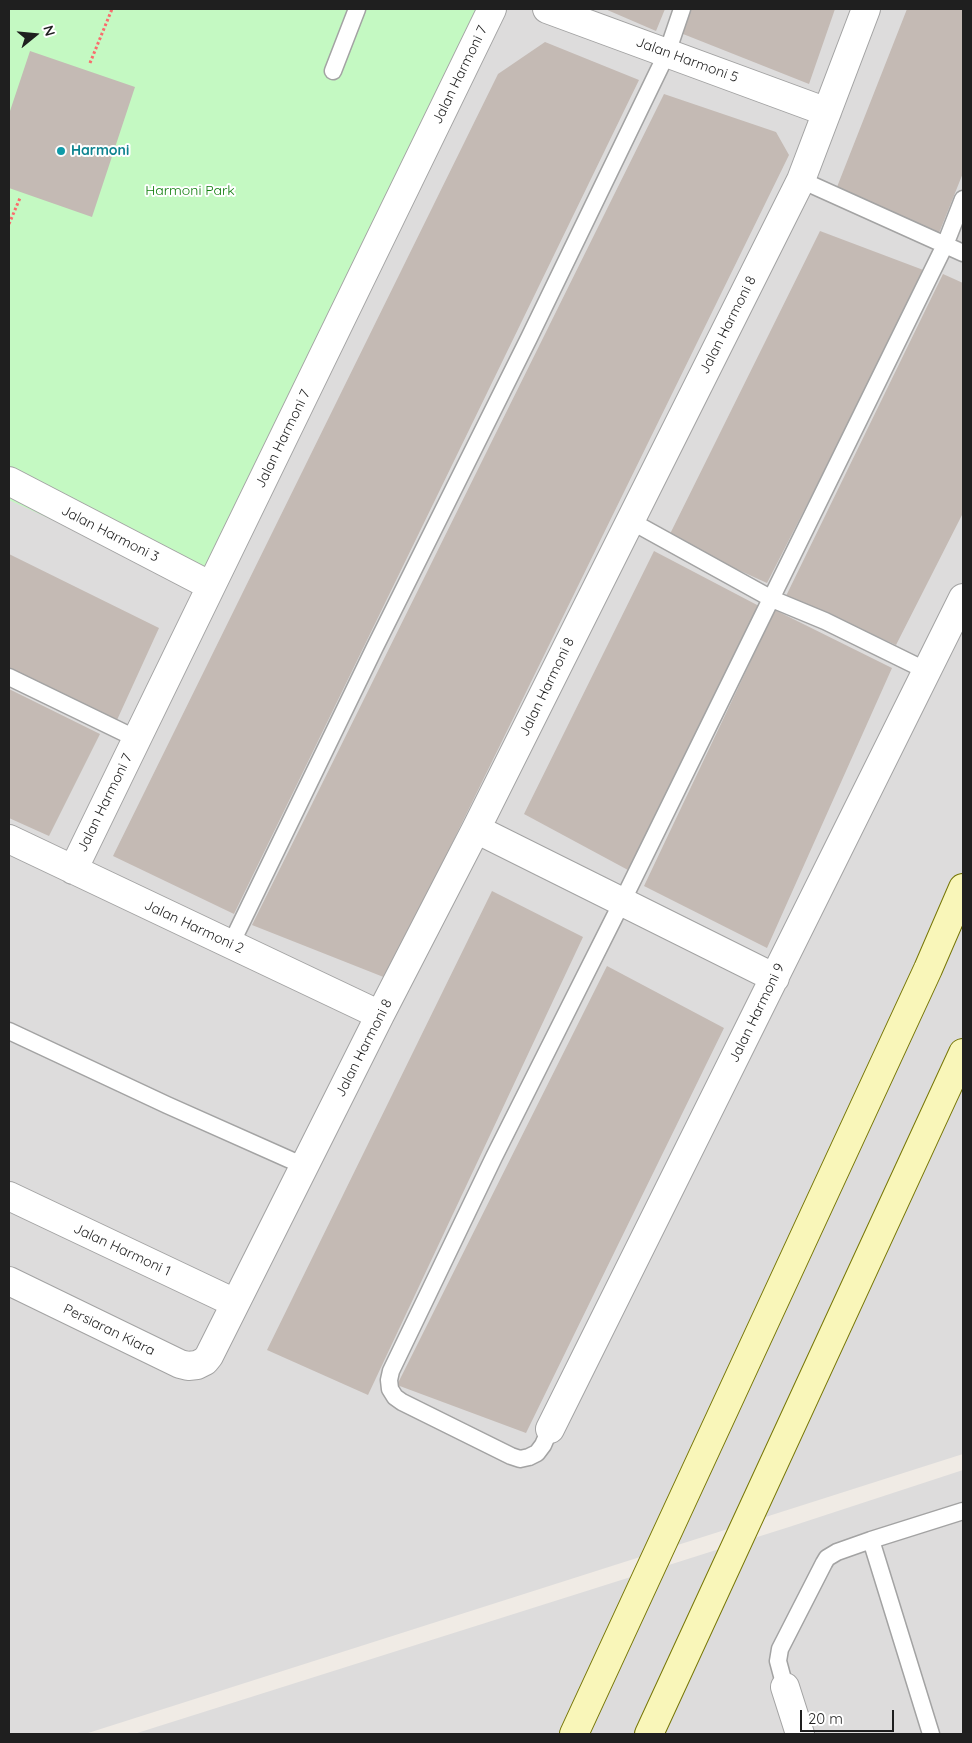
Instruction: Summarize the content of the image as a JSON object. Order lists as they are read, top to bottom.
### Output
{
  "streets": {
    "street": [
      "Jalan Harmoni 5",
      "Jalan Harmoni 7",
      "Jalan Harmoni 8",
      "Jalan Harmoni 3",
      "Jalan Harmoni 2",
      "Jalan Harmoni 9",
      "Jalan Harmoni 1",
      "Persiaran Kiara"
    ]
  },
  "crossings": [
    ["Jalan Harmoni 5", "Jalan Harmoni 8"],
    ["Jalan Harmoni 7", "Jalan Harmoni 3"],
    ["Jalan Harmoni 7", "Jalan Harmoni 2"],
    ["Jalan Harmoni 8", "Jalan Harmoni 2"],
    ["Jalan Harmoni 8", "Jalan Harmoni 1"],
    ["Jalan Harmoni 8", "Persiaran Kiara"]
  ],
  "parks": ["Harmoni Park"],
  "places": ["Harmoni"],
  "scale_bar": "20 m",
  "north": "right"
}
